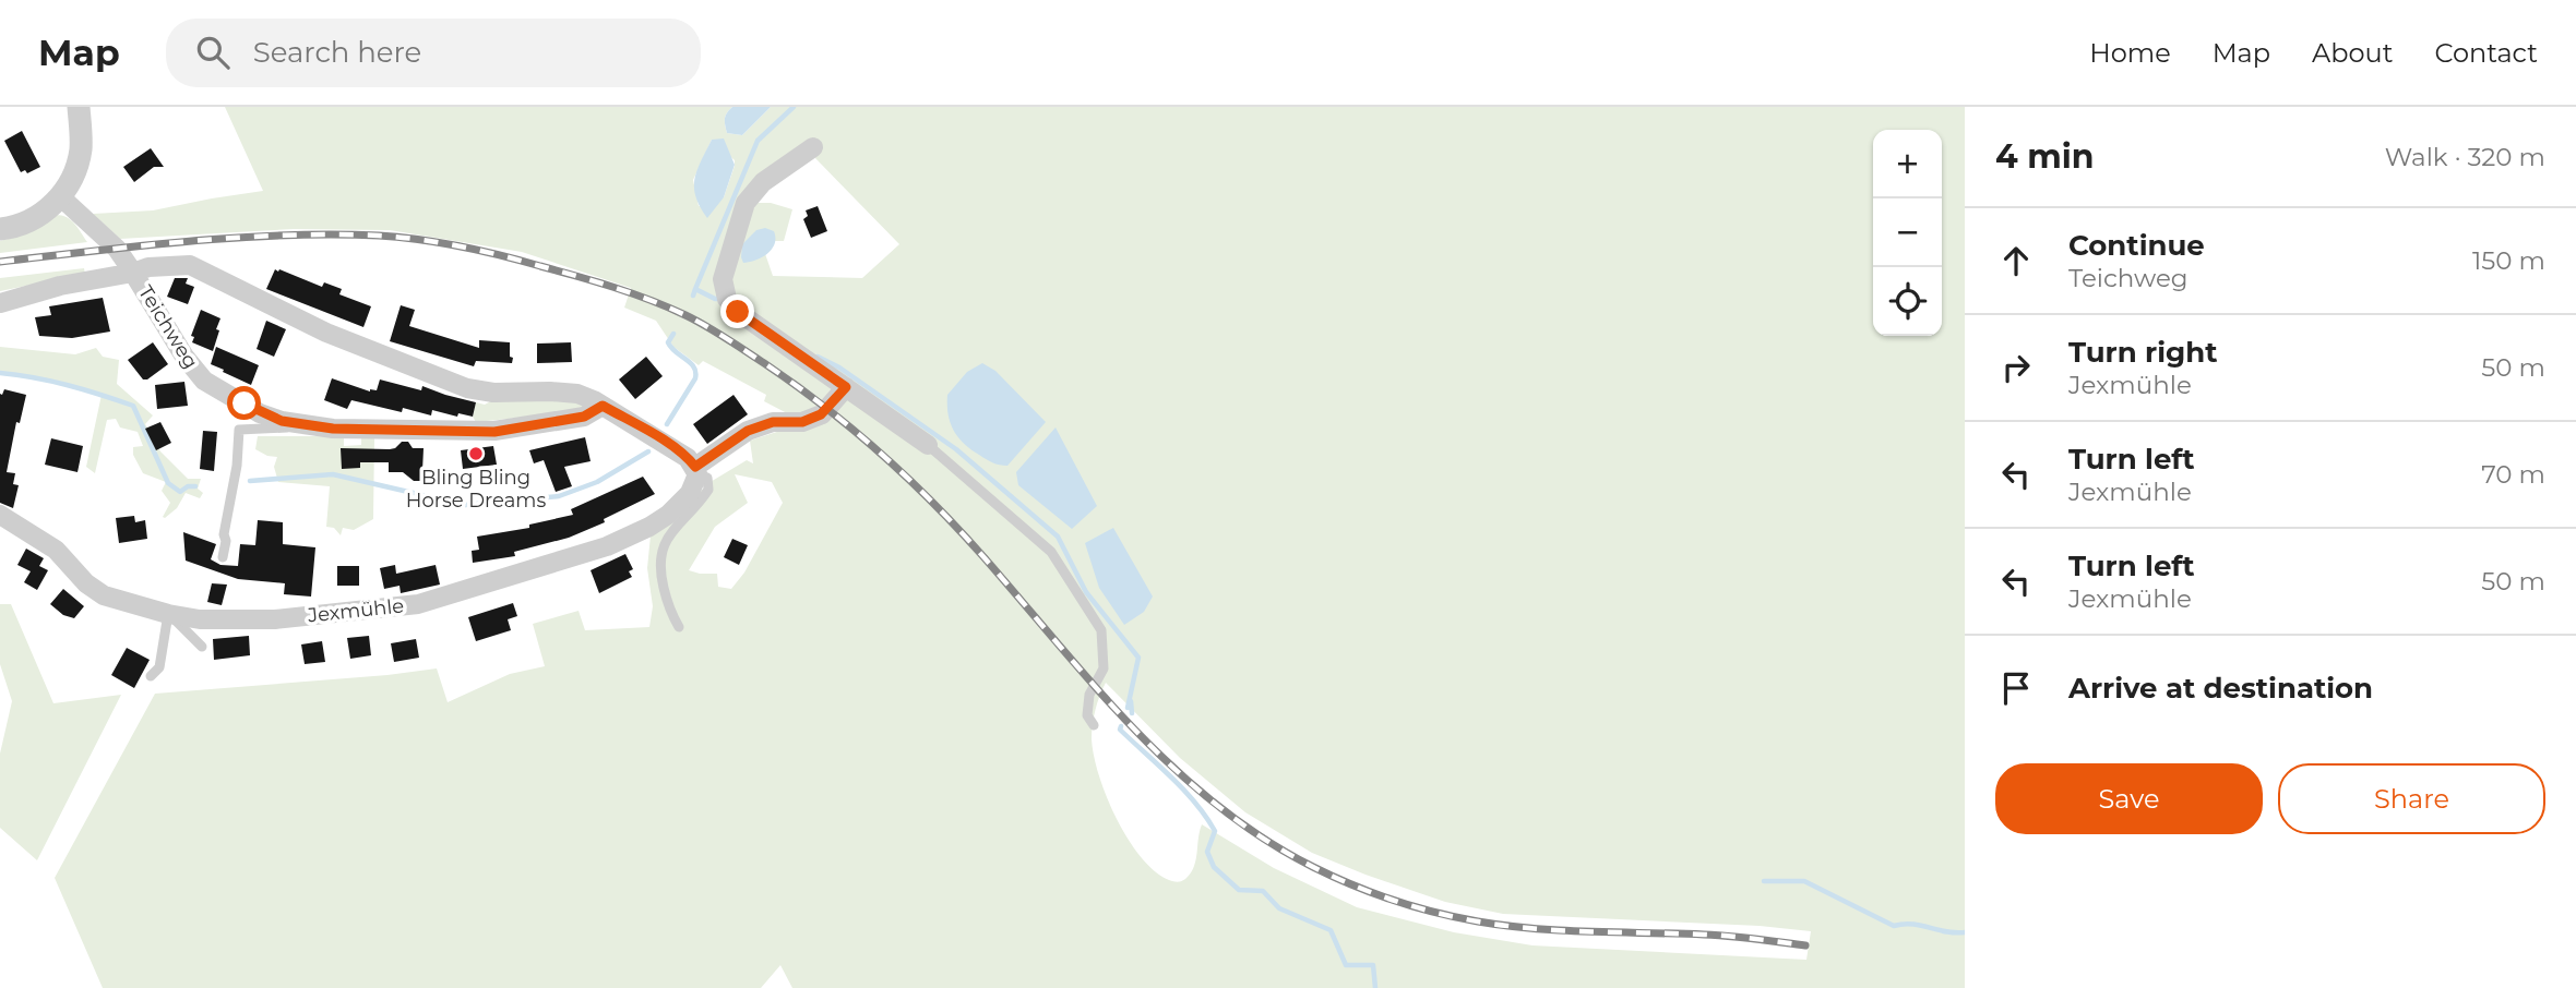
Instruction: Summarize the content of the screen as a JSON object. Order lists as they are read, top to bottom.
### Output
{
  "streets": {
    "street": ["Teichweg", "Jexmühle"]
  },
  "places": ["Bling Bling Horse Dreams"],
  "page": {
    "header": "Map",
    "search": "Search here",
    "nav": [
      "Home",
      "Map",
      "About",
      "Contact"
    ],
    "heading": ["4 min", "Walk · 320 m"],
    "map_buttons": ["+", "−"],
    "list": [
      ["Continue", "Teichweg", "150 m"],
      ["Turn right", "Jexmühle", "50 m"],
      ["Turn left", "Jexmühle", "70 m"],
      ["Turn left", "Jexmühle", "50 m"],
      "Arrive at destination"
    ],
    "buttons": ["Save", "Share"]
  }
}
